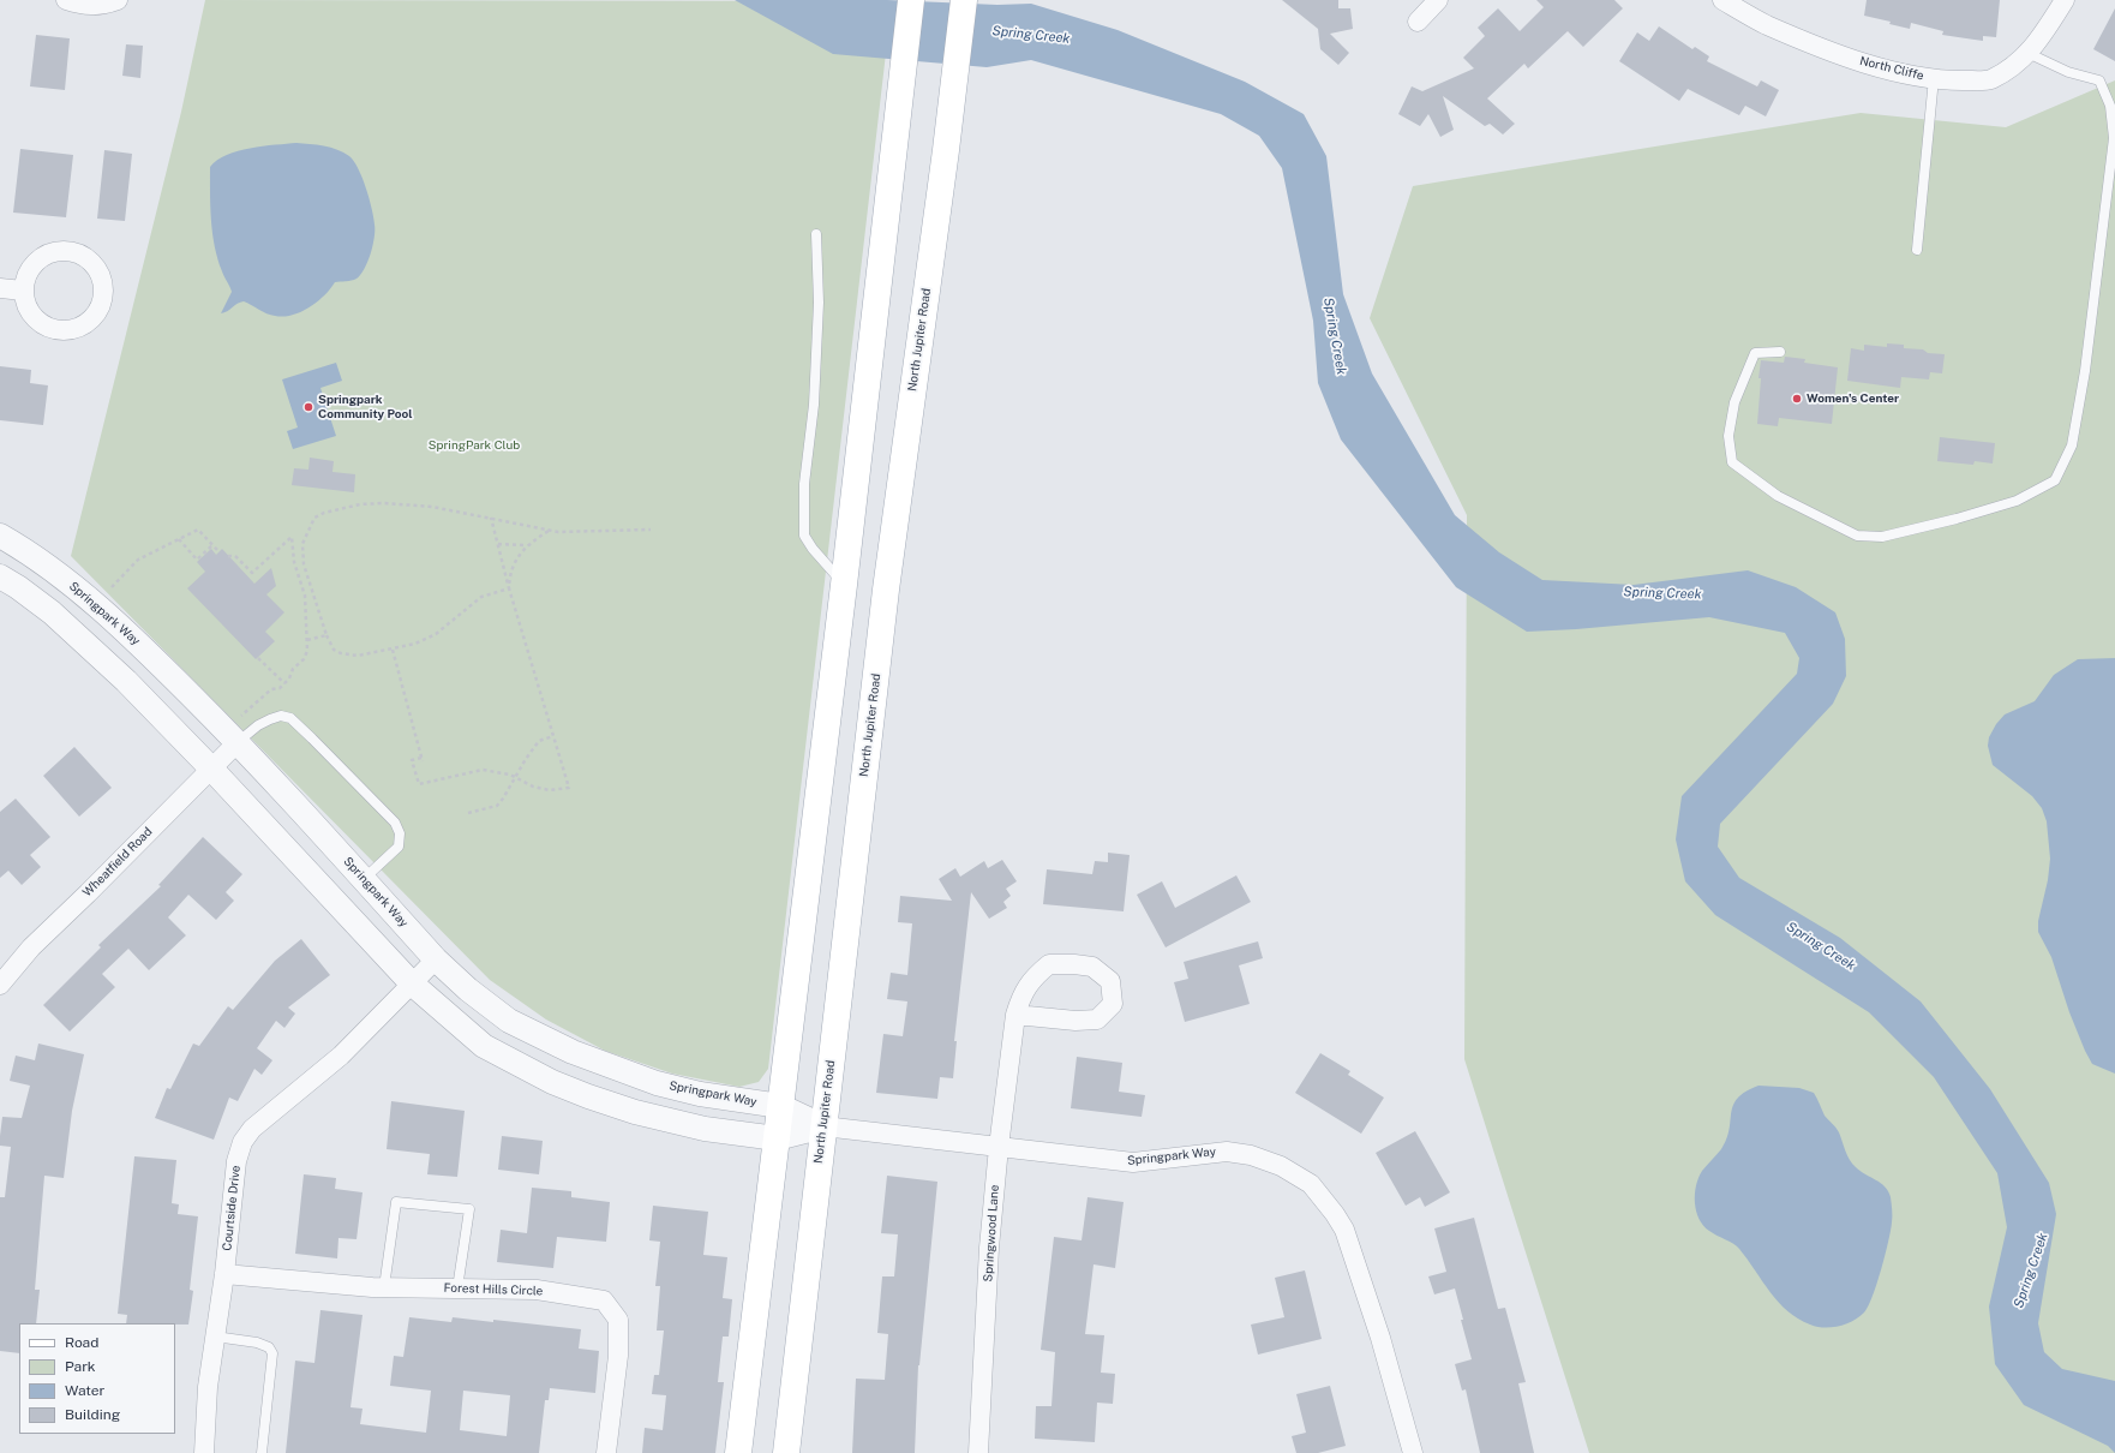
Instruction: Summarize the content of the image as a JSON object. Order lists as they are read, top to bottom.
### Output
{
  "streets": {
    "main road": ["North Jupiter Road"],
    "street": [
      "North Cliffe",
      "Springpark Way",
      "Wheatfield Road",
      "Courtside Drive",
      "Springwood Lane",
      "Forest Hills Circle"
    ]
  },
  "crossings": [
    ["North Jupiter Road", "Springpark Way"],
    ["Springpark Way", "Wheatfield Road"],
    ["Springpark Way", "Courtside Drive"],
    ["Springpark Way", "Springwood Lane"],
    ["Courtside Drive", "Forest Hills Circle"]
  ],
  "water": ["Spring Creek"],
  "parks": ["SpringPark Club"],
  "places": ["Women's Center", "Springpark Community Pool"],
  "legend": [
    "Road",
    "Park",
    "Water",
    "Building"
  ]
}
